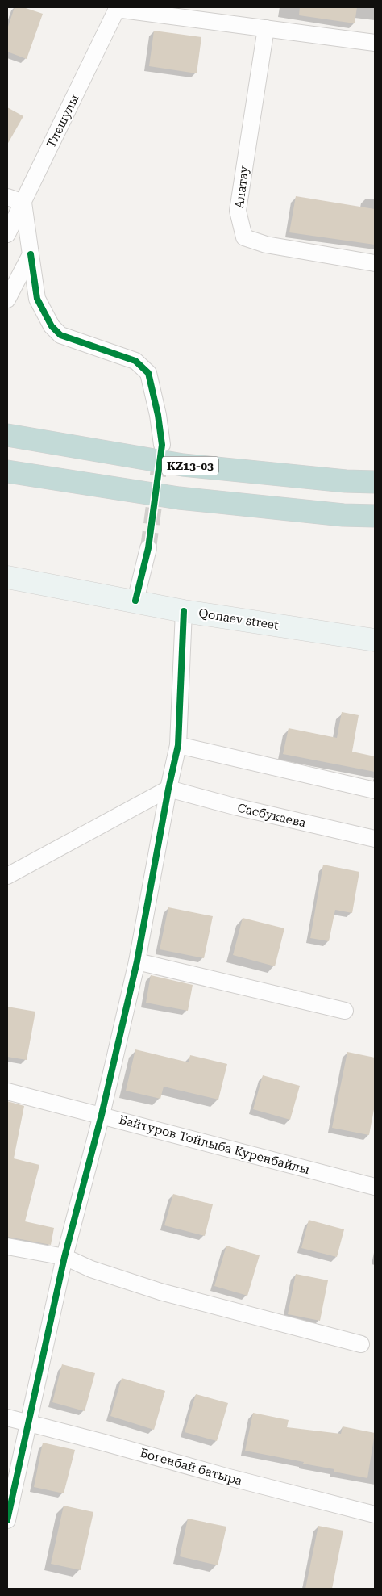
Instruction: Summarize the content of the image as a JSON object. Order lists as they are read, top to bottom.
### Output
{
  "streets": {
    "highway": ["KZ13-03"],
    "main road": ["Qonaev street"],
    "street": [
      "Тлешулы",
      "Алатау",
      "Сасбукаева",
      "Байтуров Тойлыба Куренбайлы",
      "Богенбай батыра"
    ]
  }
}
